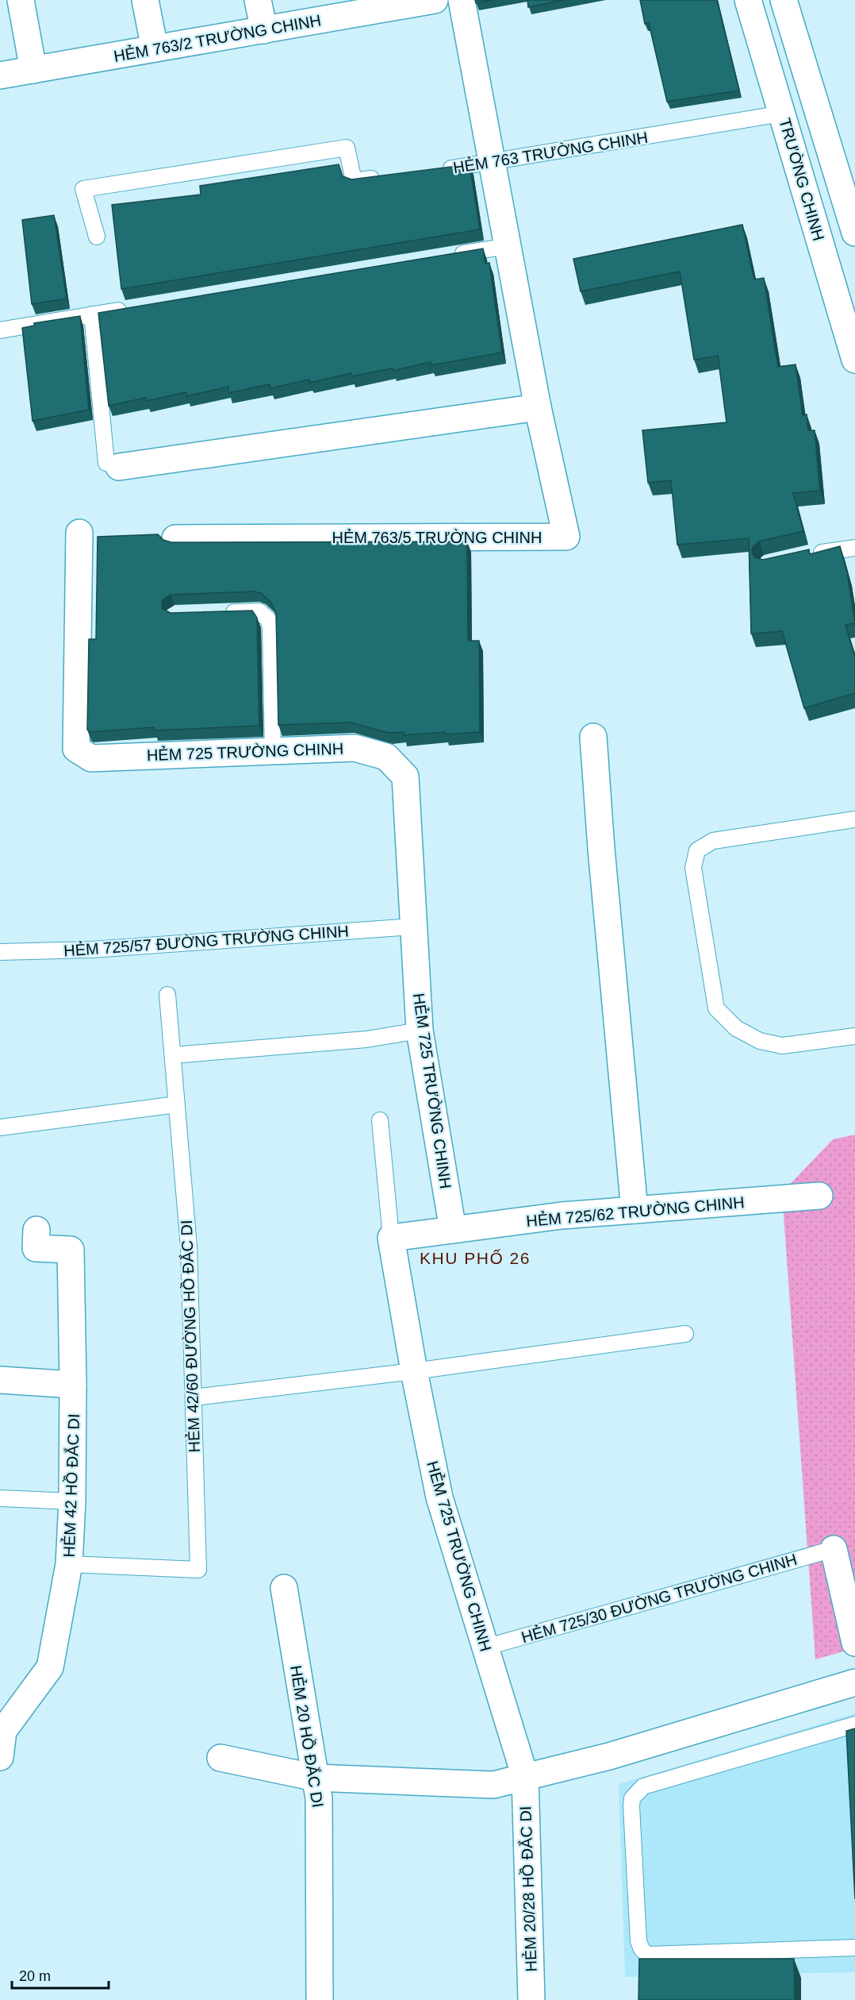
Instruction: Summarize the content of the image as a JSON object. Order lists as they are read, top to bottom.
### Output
{
  "streets": {
    "street": [
      "HẺM 763/2 TRƯỜNG CHINH",
      "TRƯỜNG CHINH",
      "HẺM 763/5 TRƯỜNG CHINH",
      "HẺM 725 TRƯỜNG CHINH",
      "HẺM 725/62 TRƯỜNG CHINH",
      "HẺM 42 HỒ ĐẮC DI",
      "HẺM 20 HỒ ĐẮC DI",
      "HẺM 20/28 HỒ ĐẮC DI"
    ],
    "lane": [
      "HẺM 763 TRƯỜNG CHINH",
      "HẺM 725/57 ĐƯỜNG TRƯỜNG CHINH",
      "HẺM 42/60 ĐƯỜNG HỒ ĐẮC DI",
      "HẺM 725/30 ĐƯỜNG TRƯỜNG CHINH"
    ]
  },
  "crossings": [
    ["HẺM 763 TRƯỜNG CHINH", "TRƯỜNG CHINH"],
    ["HẺM 763 TRƯỜNG CHINH", "HẺM 763/5 TRƯỜNG CHINH"],
    ["HẺM 725 TRƯỜNG CHINH", "HẺM 725/57 ĐƯỜNG TRƯỜNG CHINH"],
    ["HẺM 725 TRƯỜNG CHINH", "HẺM 725/62 TRƯỜNG CHINH"],
    ["HẺM 725 TRƯỜNG CHINH", "HẺM 725/30 ĐƯỜNG TRƯỜNG CHINH"],
    ["HẺM 725 TRƯỜNG CHINH", "HẺM 20/28 HỒ ĐẮC DI"],
    ["HẺM 42/60 ĐƯỜNG HỒ ĐẮC DI", "HẺM 42 HỒ ĐẮC DI"]
  ],
  "districts": ["KHU PHỐ 26"],
  "scale_bar": "20 m"
}
